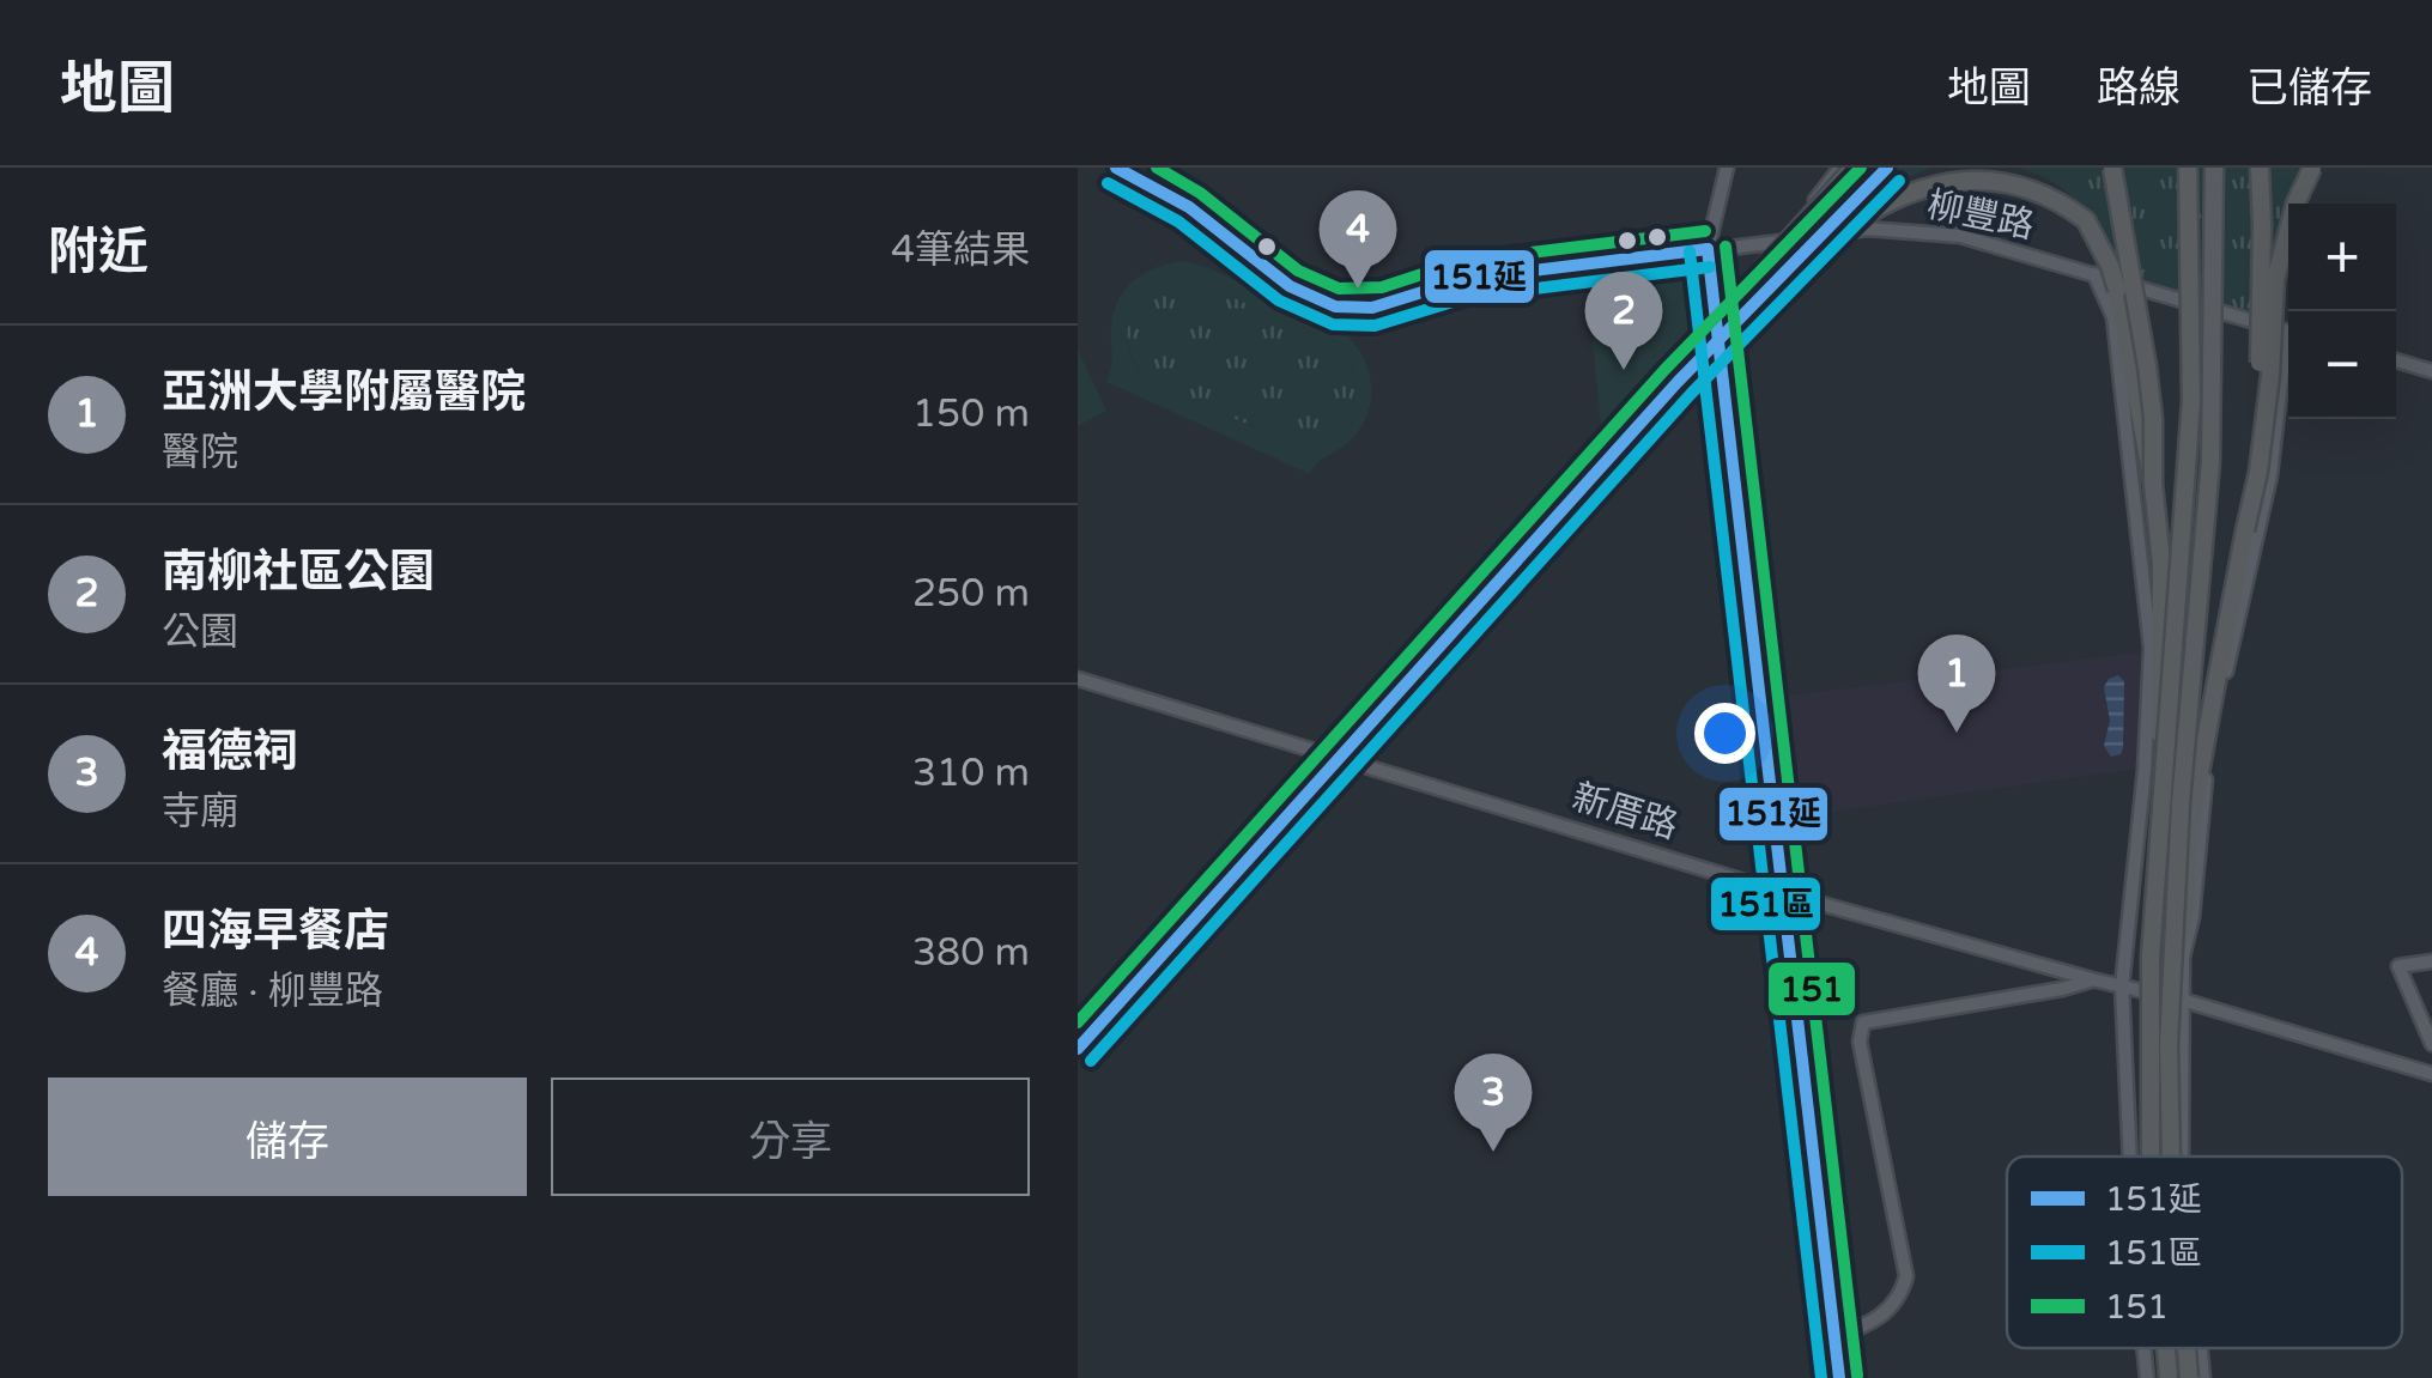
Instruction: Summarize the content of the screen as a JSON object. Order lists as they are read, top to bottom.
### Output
{
  "streets": {
    "street": ["柳豐路", "新厝路"]
  },
  "lines": ["transit line 151延", "transit line 151", "transit line 151區"],
  "legend": ["151延", "151區", "151"],
  "page": {
    "header": "地圖",
    "nav": ["地圖", "路線", "已儲存"],
    "heading": ["附近", "4筆結果"],
    "pins": [
      "4",
      "2",
      "1",
      "3"
    ],
    "map_buttons": ["+", "−"],
    "list": [
      {
        "mark": "1",
        "name": "亞洲大學附屬醫院",
        "note": "醫院",
        "value": "150 m"
      },
      {
        "mark": "2",
        "name": "南柳社區公園",
        "note": "公園",
        "value": "250 m"
      },
      {
        "mark": "3",
        "name": "福德祠",
        "note": "寺廟",
        "value": "310 m"
      },
      {
        "mark": "4",
        "name": "四海早餐店",
        "note": "餐廳 · 柳豐路",
        "value": "380 m"
      }
    ],
    "buttons": ["儲存", "分享"]
  }
}
